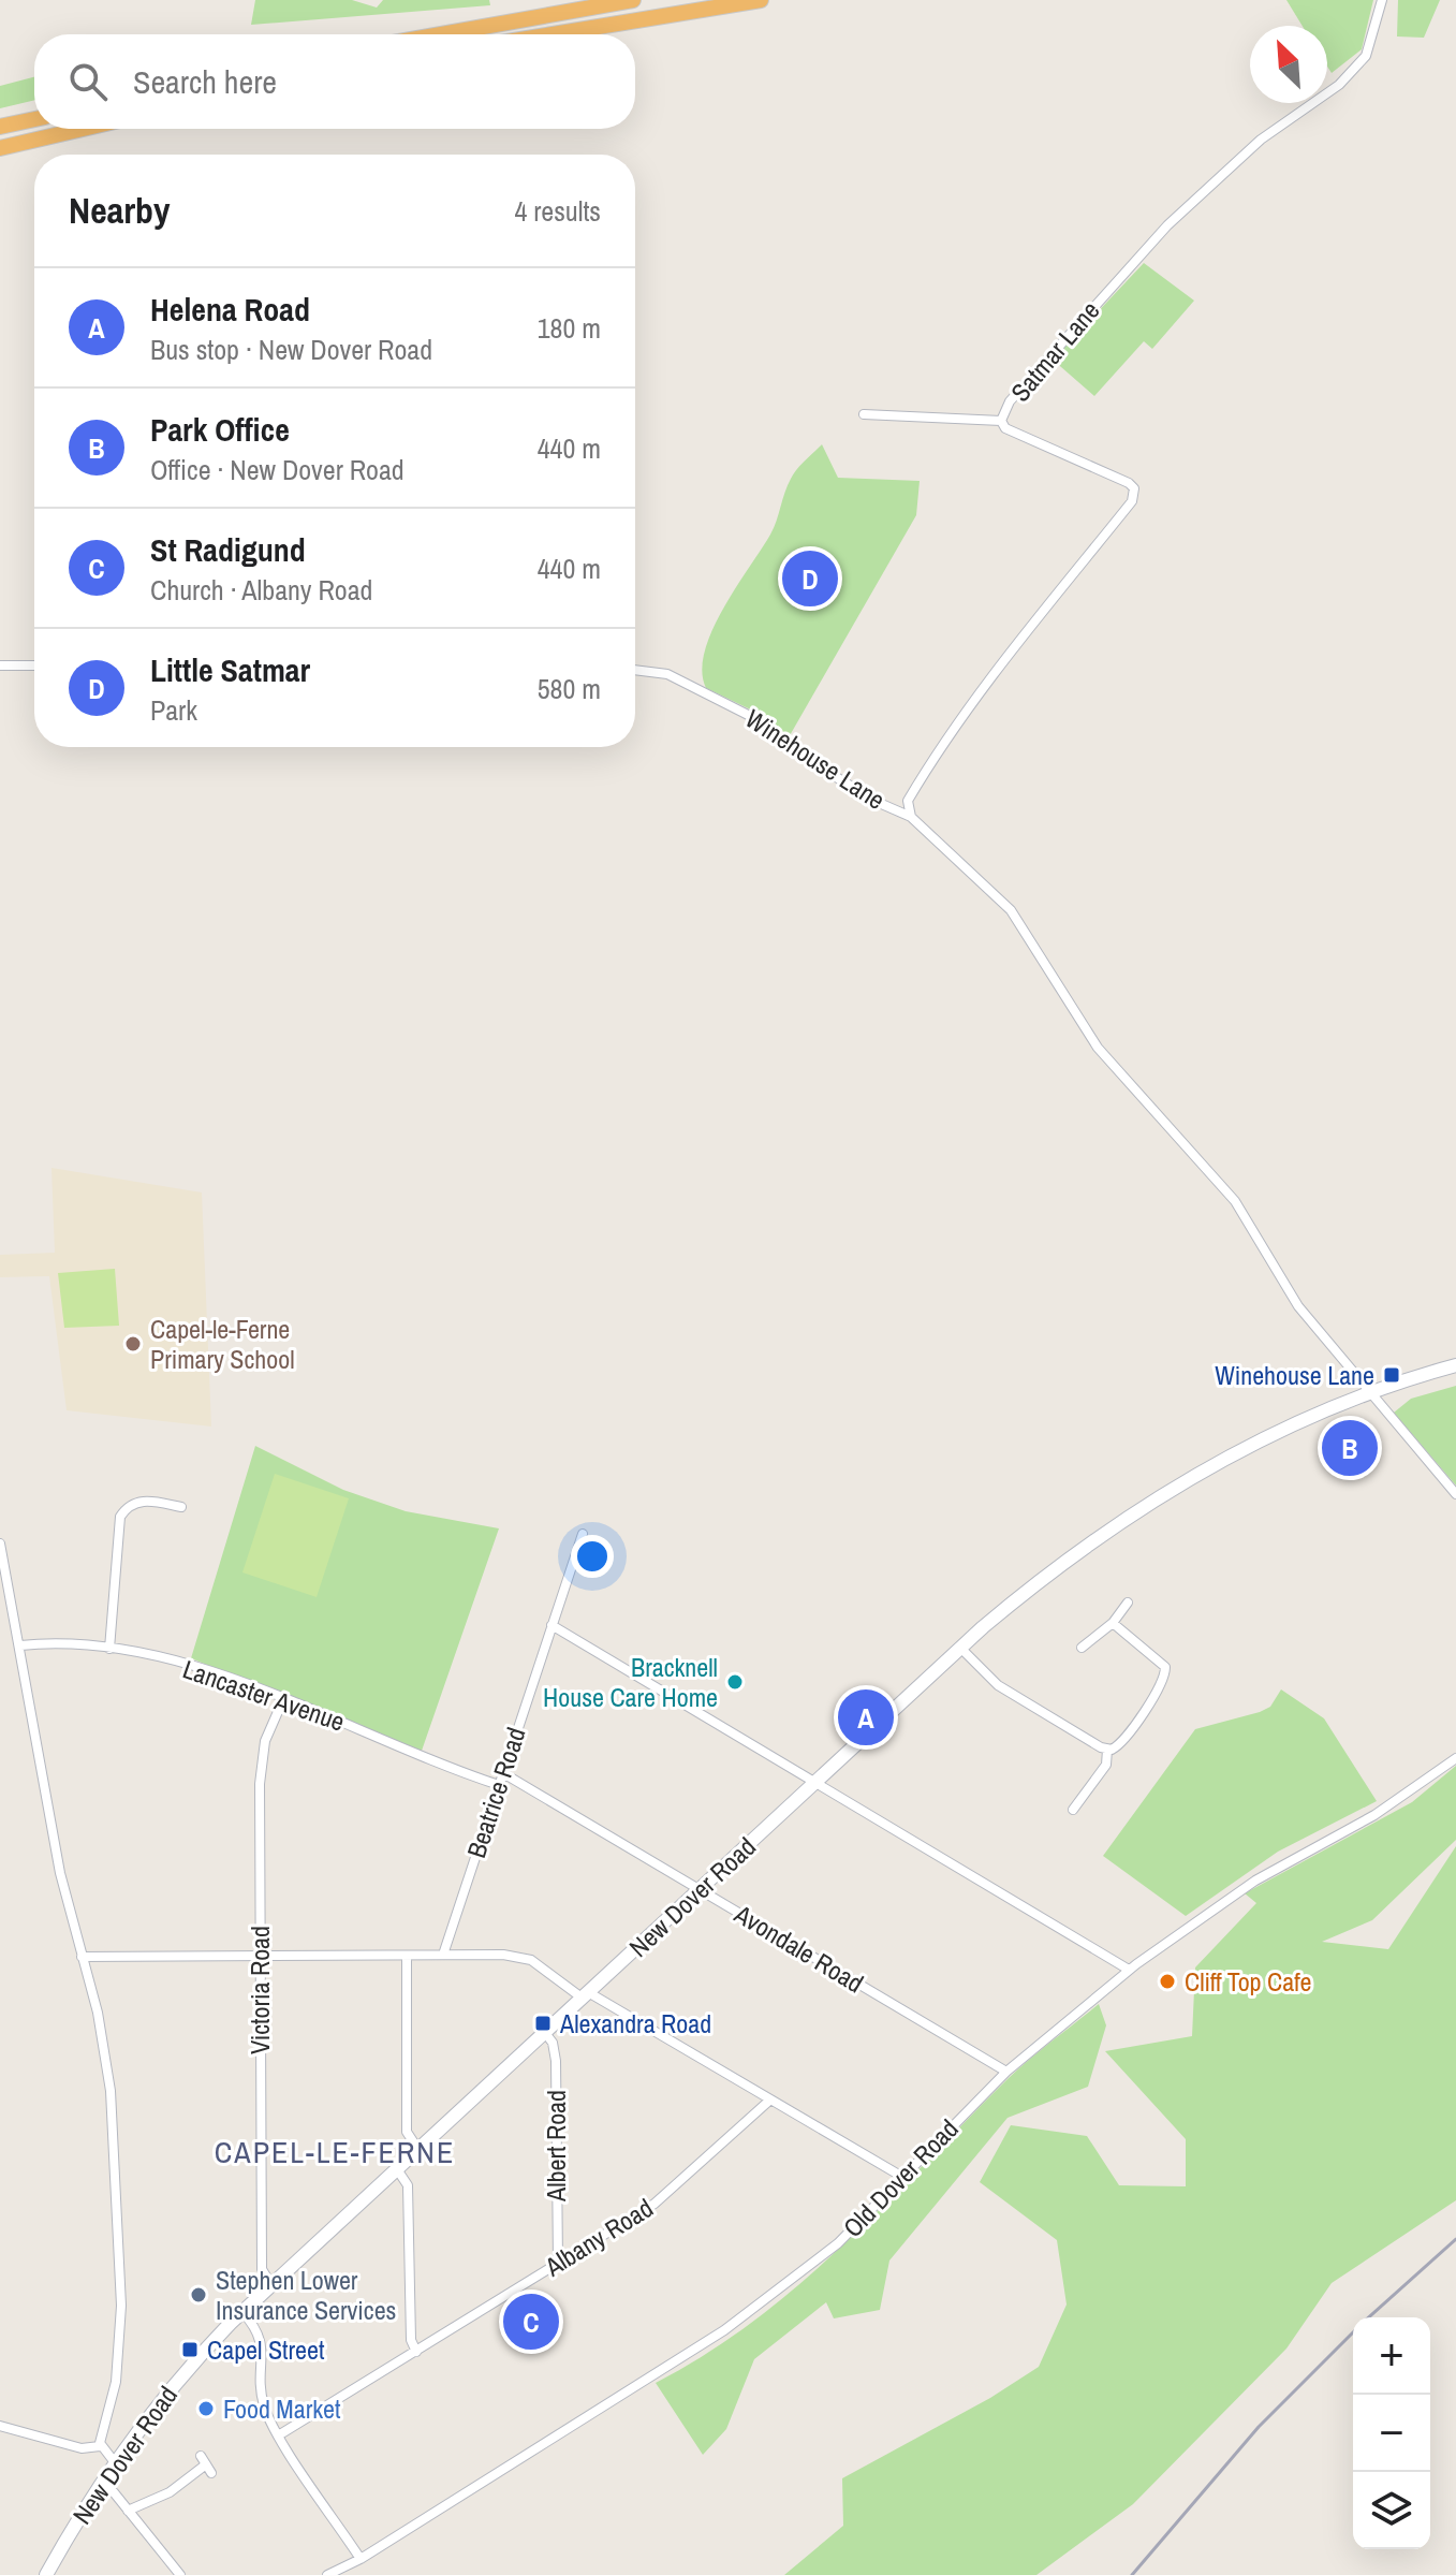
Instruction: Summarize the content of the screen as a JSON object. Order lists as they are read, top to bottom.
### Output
{
  "streets": {
    "main road": ["New Dover Road"],
    "street": [
      "Satmar Lane",
      "Winehouse Lane",
      "Lancaster Avenue",
      "Beatrice Road",
      "Avondale Road",
      "Victoria Road",
      "Albert Road",
      "Old Dover Road",
      "Albany Road"
    ]
  },
  "crossings": [
    ["Satmar Lane", "Winehouse Lane"],
    ["Winehouse Lane", "New Dover Road"],
    ["Lancaster Avenue", "Beatrice Road"],
    ["Lancaster Avenue", "Victoria Road"],
    ["Beatrice Road", "Avondale Road"],
    ["New Dover Road", "Avondale Road"],
    ["New Dover Road", "Victoria Road"],
    ["New Dover Road", "Albert Road"],
    ["Avondale Road", "Old Dover Road"],
    ["Albert Road", "Albany Road"]
  ],
  "districts": ["CAPEL-LE-FERNE"],
  "places": {
    "other": [
      "Capel-le-Ferne Primary School",
      "Bracknell House Care Home",
      "Cliff Top Cafe",
      "Stephen Lower Insurance Services",
      "Food Market"
    ],
    "transit": ["Winehouse Lane", "Alexandra Road", "Capel Street"]
  },
  "north": "top left",
  "page": {
    "search": "Search here",
    "heading": ["Nearby", "4 results"],
    "list": [
      {
        "mark": "A",
        "name": "Helena Road",
        "note": "Bus stop · New Dover Road",
        "value": "180 m"
      },
      {
        "mark": "B",
        "name": "Park Office",
        "note": "Office · New Dover Road",
        "value": "440 m"
      },
      {
        "mark": "C",
        "name": "St Radigund",
        "note": "Church · Albany Road",
        "value": "440 m"
      },
      {
        "mark": "D",
        "name": "Little Satmar",
        "note": "Park",
        "value": "580 m"
      }
    ],
    "pins": [
      "D",
      "B",
      "A",
      "C"
    ],
    "map_buttons": ["+", "−"]
  }
}
